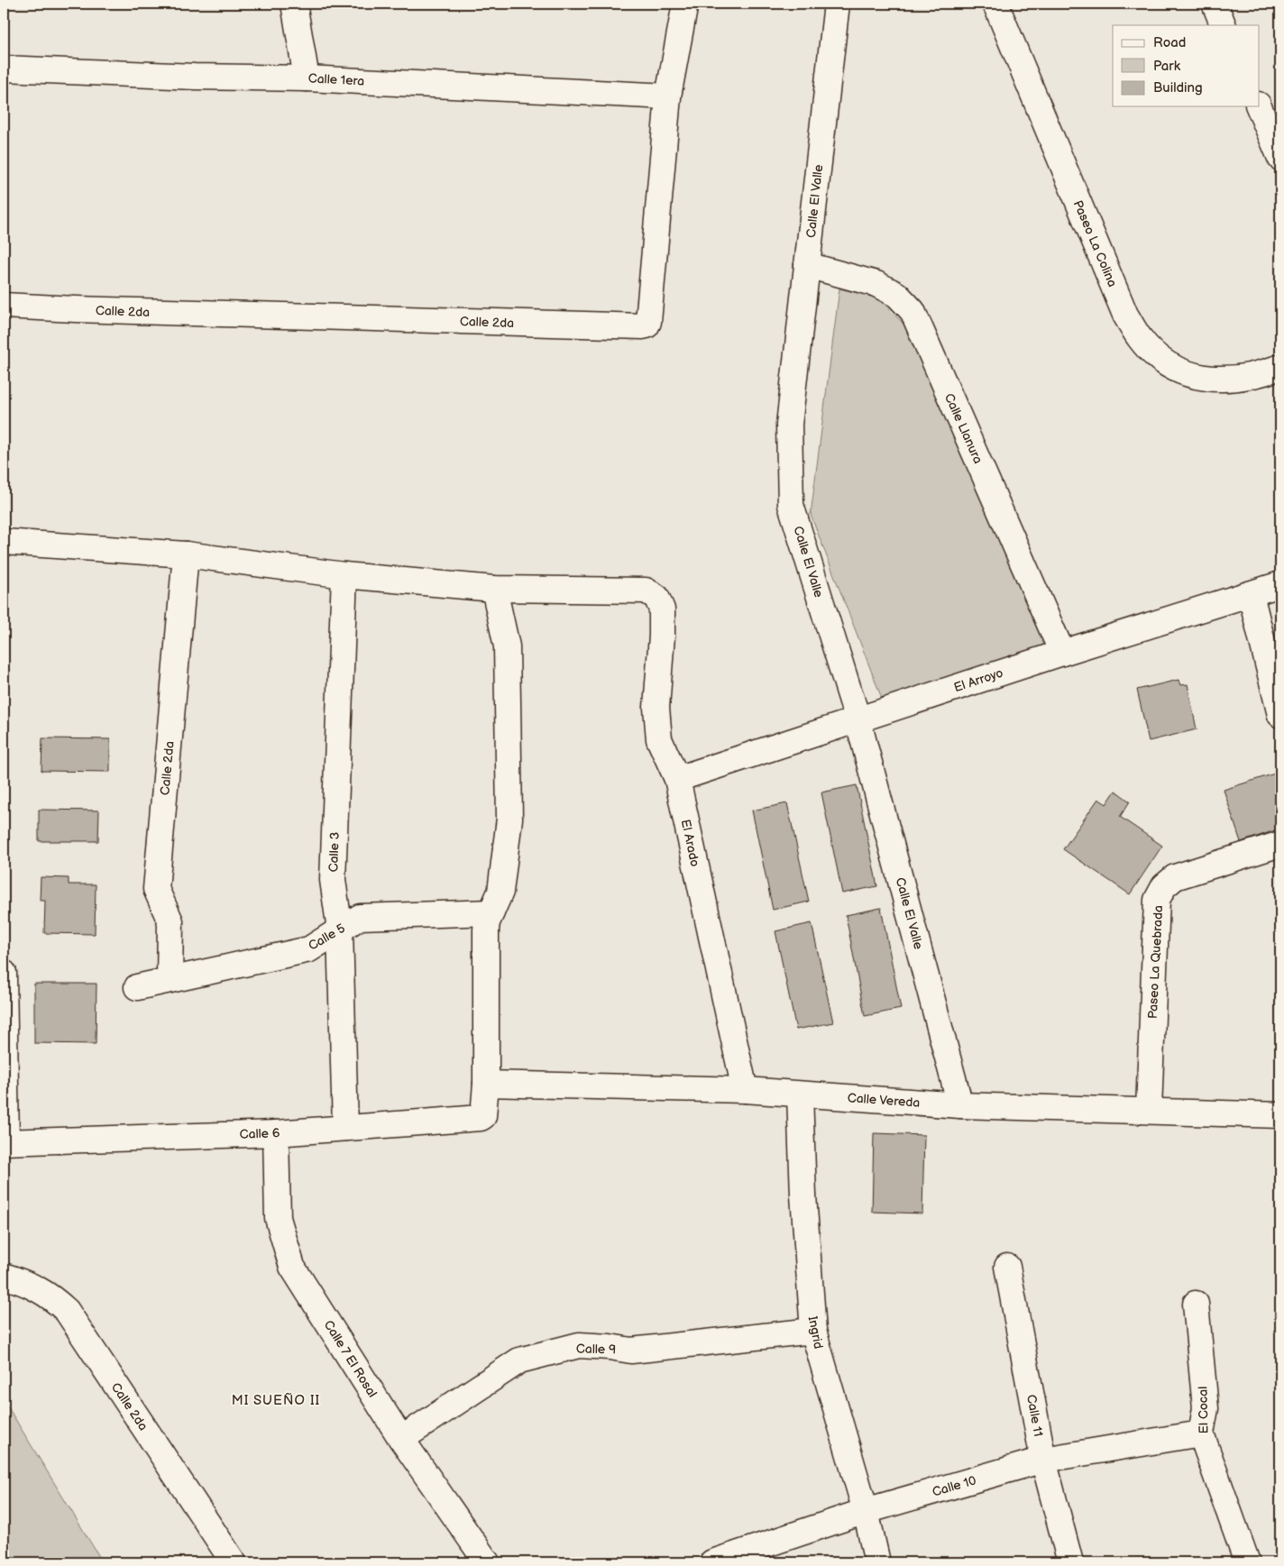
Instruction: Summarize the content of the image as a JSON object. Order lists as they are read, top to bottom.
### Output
{
  "streets": {
    "street": [
      "Calle 1era",
      "Calle El Valle",
      "Paseo La Colina",
      "Calle 2da",
      "Calle Llanura",
      "El Arroyo",
      "El Arado",
      "Calle 3",
      "Calle 5",
      "Paseo La Quebrada",
      "Calle Vereda",
      "Calle 6",
      "Ingrid",
      "Calle 9",
      "Calle 7 El Rosal",
      "El Cocal",
      "Calle 11",
      "Calle 10"
    ]
  },
  "crossings": [
    ["Calle 1era", "Calle 2da"],
    ["Calle El Valle", "Calle Llanura"],
    ["Calle El Valle", "El Arroyo"],
    ["Calle El Valle", "Calle Vereda"],
    ["Calle 2da", "Calle 5"],
    ["Calle Llanura", "El Arroyo"],
    ["El Arroyo", "El Arado"],
    ["El Arado", "Calle Vereda"],
    ["Calle 3", "Calle 5"],
    ["Calle 3", "Calle 6"],
    ["Paseo La Quebrada", "Calle Vereda"],
    ["Calle Vereda", "Calle 6"],
    ["Calle Vereda", "Ingrid"],
    ["Calle 6", "Calle 7 El Rosal"],
    ["Ingrid", "Calle 9"],
    ["Ingrid", "Calle 10"],
    ["Calle 9", "Calle 7 El Rosal"],
    ["El Cocal", "Calle 10"],
    ["Calle 11", "Calle 10"]
  ],
  "districts": ["MI SUEÑO II"],
  "legend": ["Road", "Park", "Building"]
}
